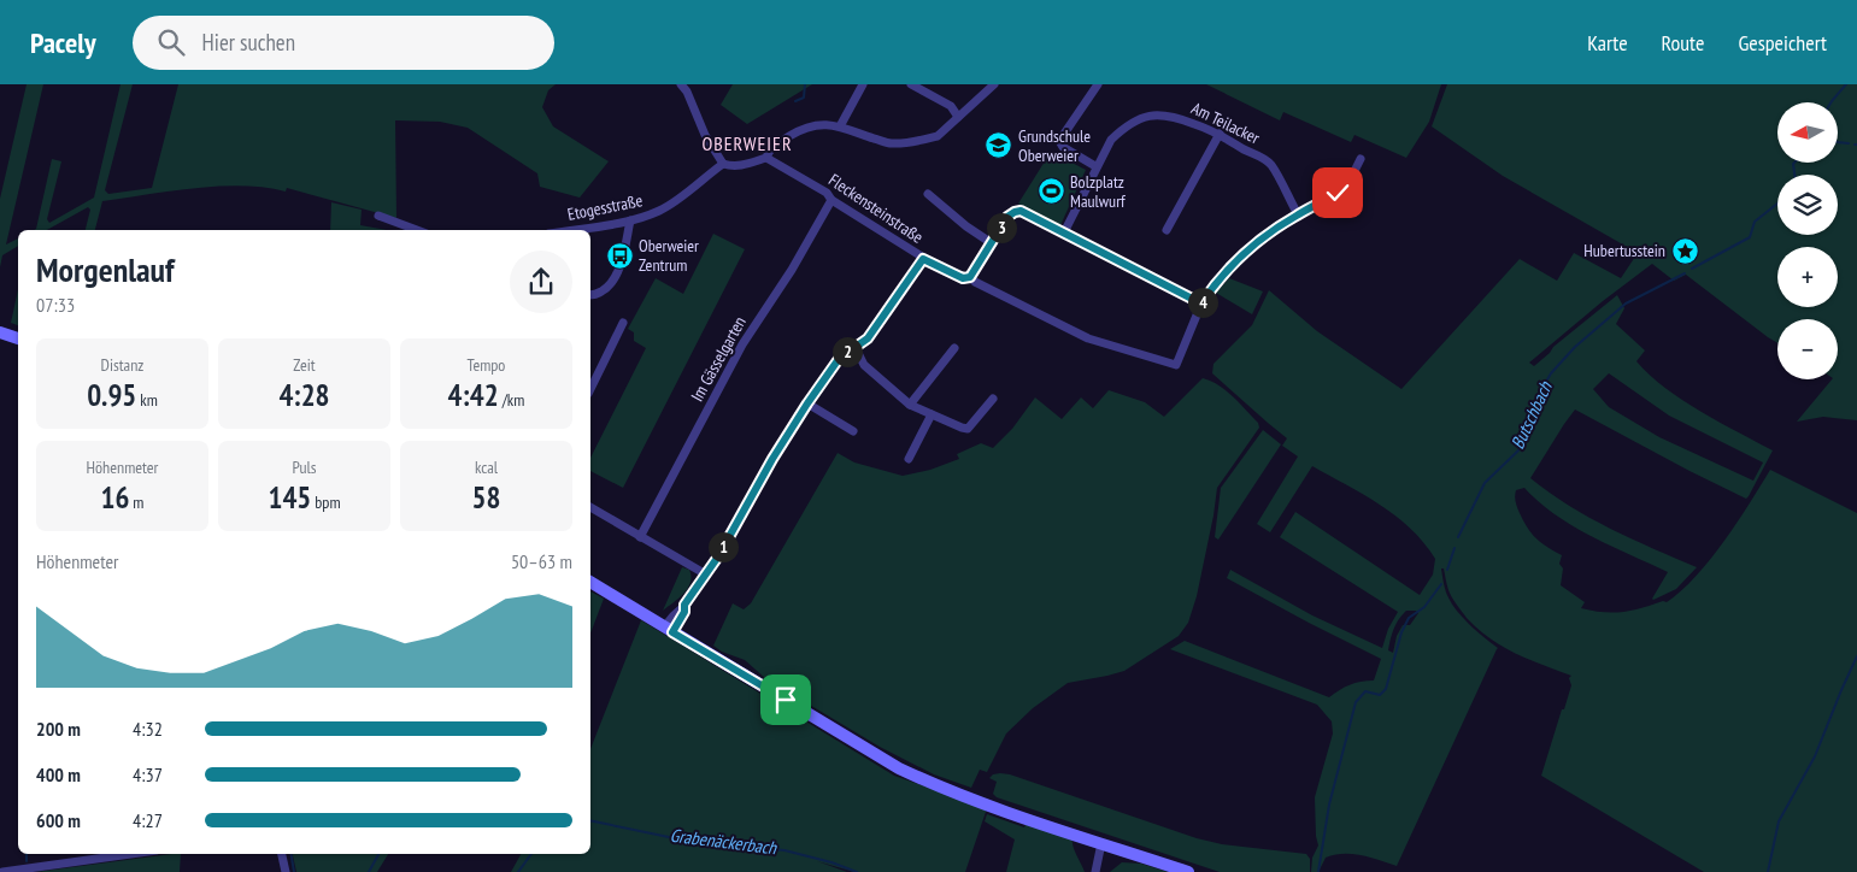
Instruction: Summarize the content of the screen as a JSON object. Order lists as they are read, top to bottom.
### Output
{
  "streets": {
    "street": [
      "Am Teilacker",
      "Etogesstraße",
      "Fleckensteinstraße",
      "Im Gässelgarten"
    ]
  },
  "crossings": [
    ["Fleckensteinstraße", "Im Gässelgarten"]
  ],
  "districts": ["OBERWEIER"],
  "water": ["Butschbach", "Grabenäckerbach"],
  "places": {
    "school or university": ["Grundschule Oberweier"],
    "sports": ["Bolzplatz Maulwurf"],
    "place": ["Hubertusstein"],
    "bus stop": ["Oberweier Zentrum"]
  },
  "north": "left",
  "page": {
    "header": "Pacely",
    "search": "Hier suchen",
    "nav": ["Karte", "Route", "Gespeichert"],
    "map_buttons": ["+", "−"],
    "pins": [
      "3",
      "4",
      "2",
      "1"
    ],
    "heading": ["Morgenlauf", "07:33"],
    "stats": [
      ["Distanz", "0.95 km"],
      ["Zeit", "4:28"],
      ["Tempo", "4:42 /km"],
      ["Höhenmeter", "16 m"],
      ["Puls", "145 bpm"],
      ["kcal", "58"]
    ],
    "chart": ["Höhenmeter", "50–63 m"],
    "list": [
      {
        "name": "200 m",
        "note": "4:32"
      },
      {
        "name": "400 m",
        "note": "4:37"
      },
      {
        "name": "600 m",
        "note": "4:27"
      }
    ]
  }
}
